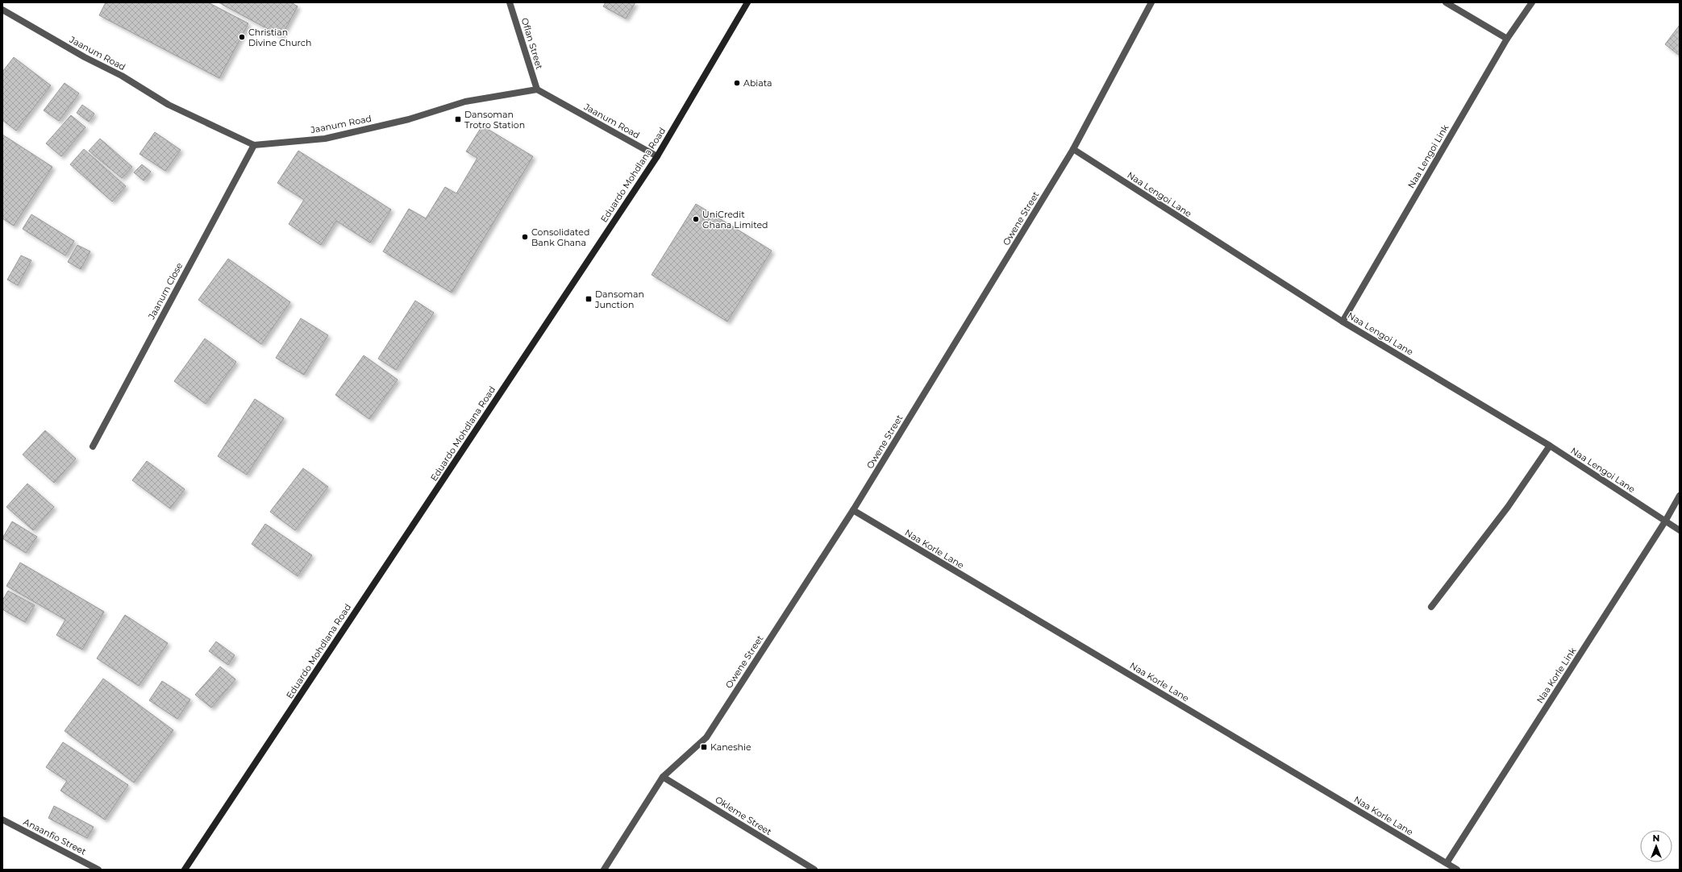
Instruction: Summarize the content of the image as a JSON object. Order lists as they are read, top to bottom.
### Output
{
  "streets": {
    "main road": ["Eduardo Mohdlana Road"],
    "street": [
      "Oflan Street",
      "Jaanum Road",
      "Naa Lengoi Link",
      "Naa Lengoi Lane",
      "Owene Street",
      "Jaanum Close",
      "Naa Korle Lane",
      "Naa Korle Link",
      "Okleme Street",
      "Anaanfio Street"
    ]
  },
  "crossings": [
    ["Oflan Street", "Jaanum Road"],
    ["Jaanum Road", "Eduardo Mohdlana Road"],
    ["Jaanum Road", "Jaanum Close"],
    ["Naa Lengoi Link", "Naa Lengoi Lane"],
    ["Naa Lengoi Lane", "Owene Street"],
    ["Naa Lengoi Lane", "Naa Korle Link"],
    ["Owene Street", "Naa Korle Lane"],
    ["Owene Street", "Okleme Street"],
    ["Naa Korle Lane", "Naa Korle Link"]
  ],
  "places": {
    "other": [
      "Christian Divine Church",
      "Abiata",
      "UniCredit Ghana Limited",
      "Consolidated Bank Ghana"
    ],
    "transit": ["Dansoman Trotro Station", "Dansoman Junction", "Kaneshie"]
  },
  "north": "top"
}
